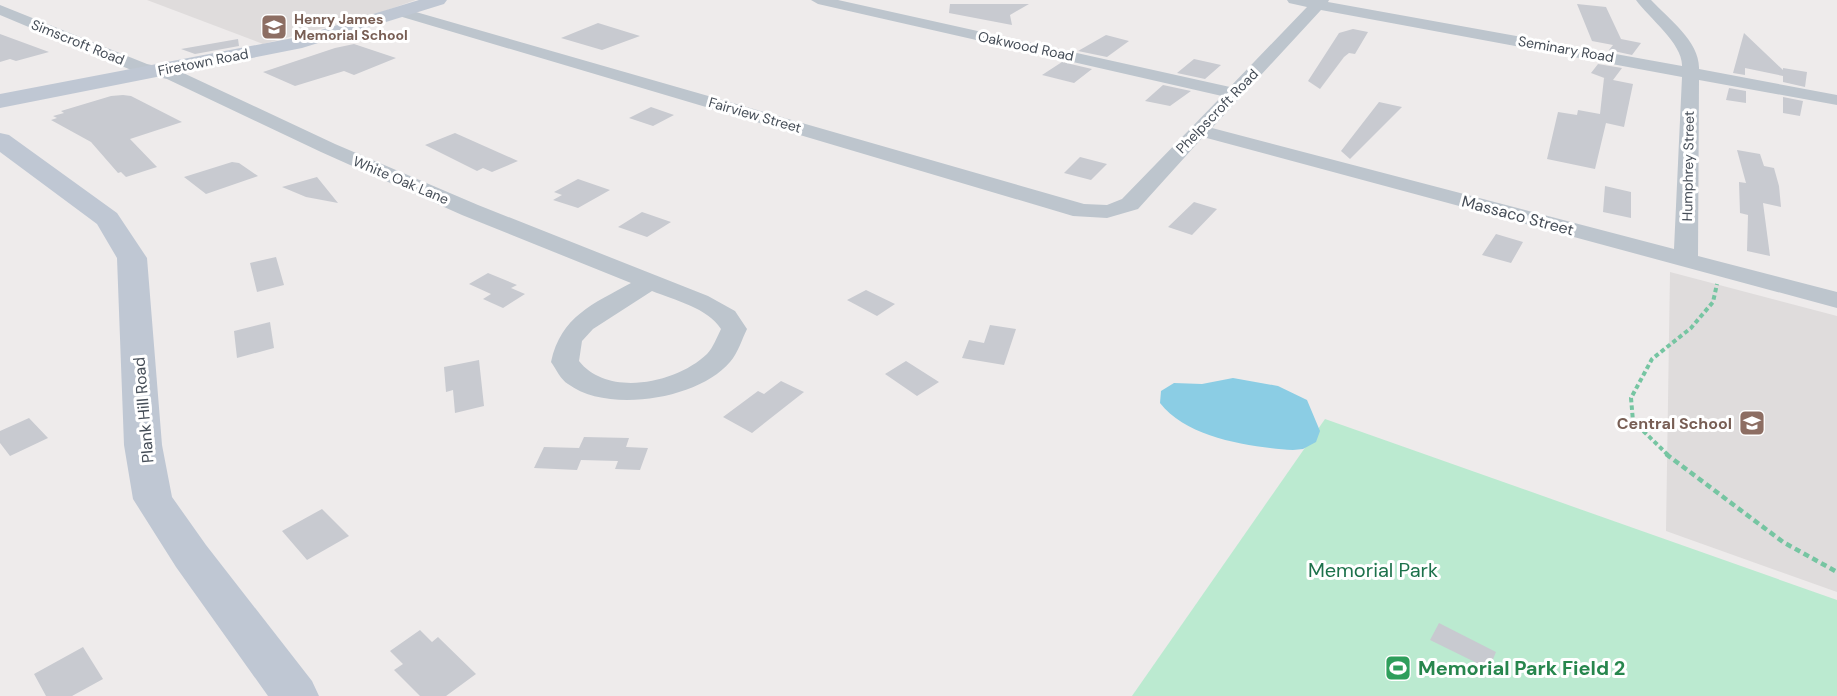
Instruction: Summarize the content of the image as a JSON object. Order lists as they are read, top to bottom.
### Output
{
  "streets": {
    "street": [
      "Simscroft Road",
      "Oakwood Road",
      "Seminary Road",
      "Firetown Road",
      "Phelpscroft Road",
      "Fairview Street",
      "Humphrey Street",
      "White Oak Lane",
      "Massaco Street",
      "Plank Hill Road"
    ]
  },
  "crossings": [
    ["Simscroft Road", "Firetown Road"],
    ["Simscroft Road", "White Oak Lane"],
    ["Oakwood Road", "Phelpscroft Road"],
    ["Seminary Road", "Phelpscroft Road"],
    ["Seminary Road", "Humphrey Street"],
    ["Firetown Road", "Fairview Street"],
    ["Firetown Road", "White Oak Lane"],
    ["Phelpscroft Road", "Fairview Street"],
    ["Phelpscroft Road", "Massaco Street"],
    ["Humphrey Street", "Massaco Street"]
  ],
  "parks": ["Memorial Park"],
  "places": {
    "school or university": ["Henry James Memorial School", "Central School"],
    "sports": ["Memorial Park Field 2"]
  }
}
